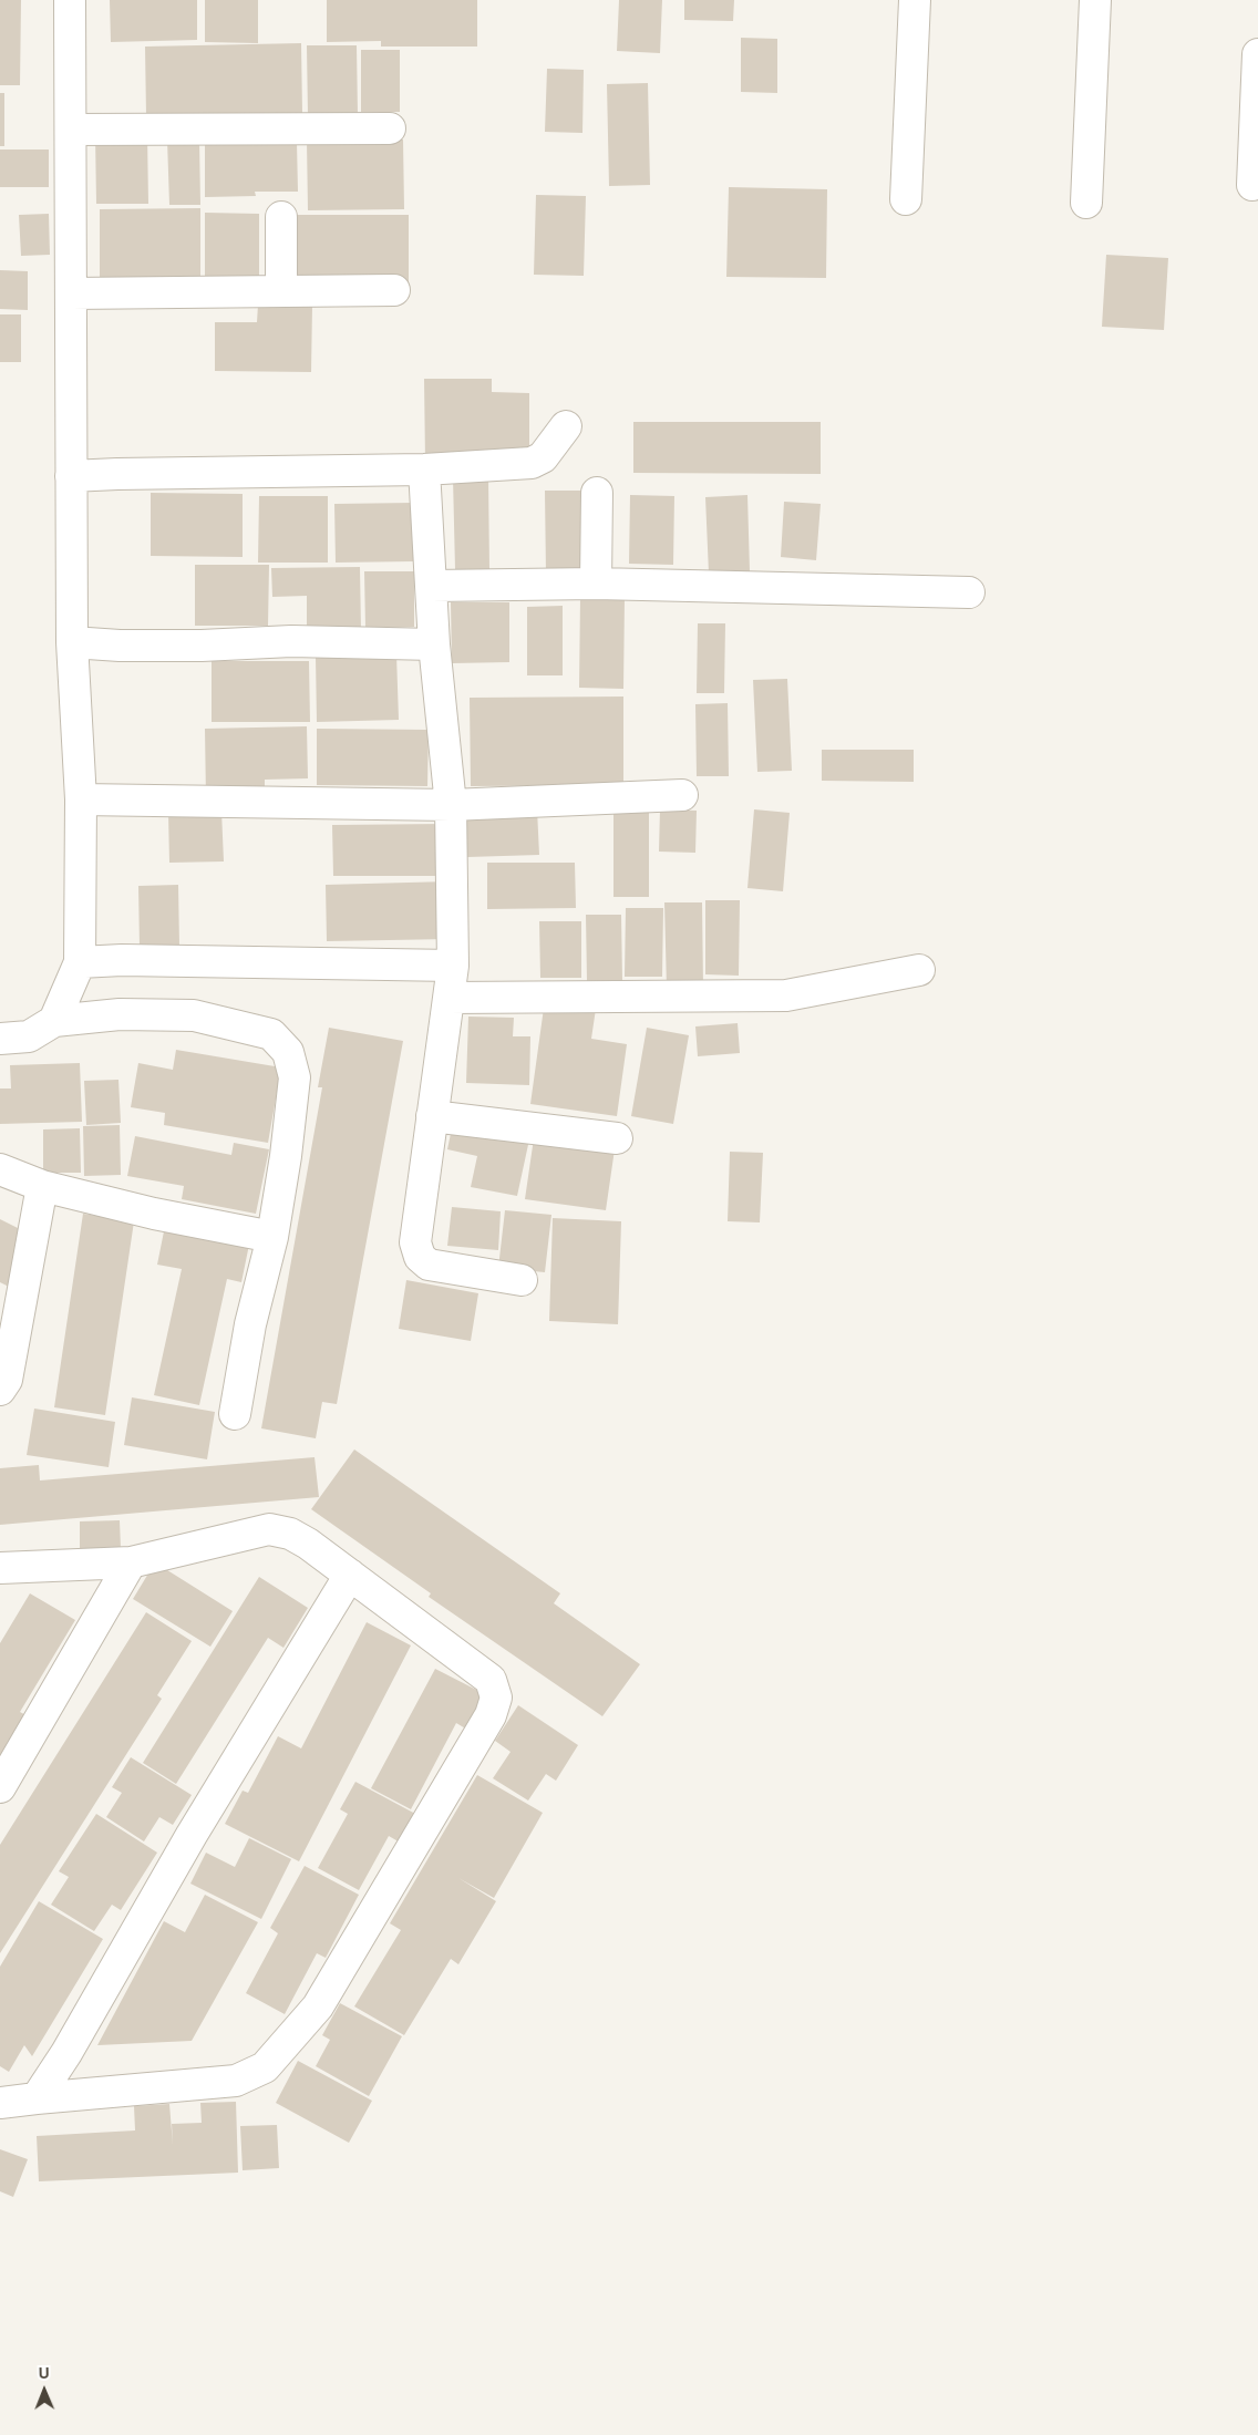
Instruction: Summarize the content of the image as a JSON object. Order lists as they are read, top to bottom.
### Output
{
  "north": "top"
}
